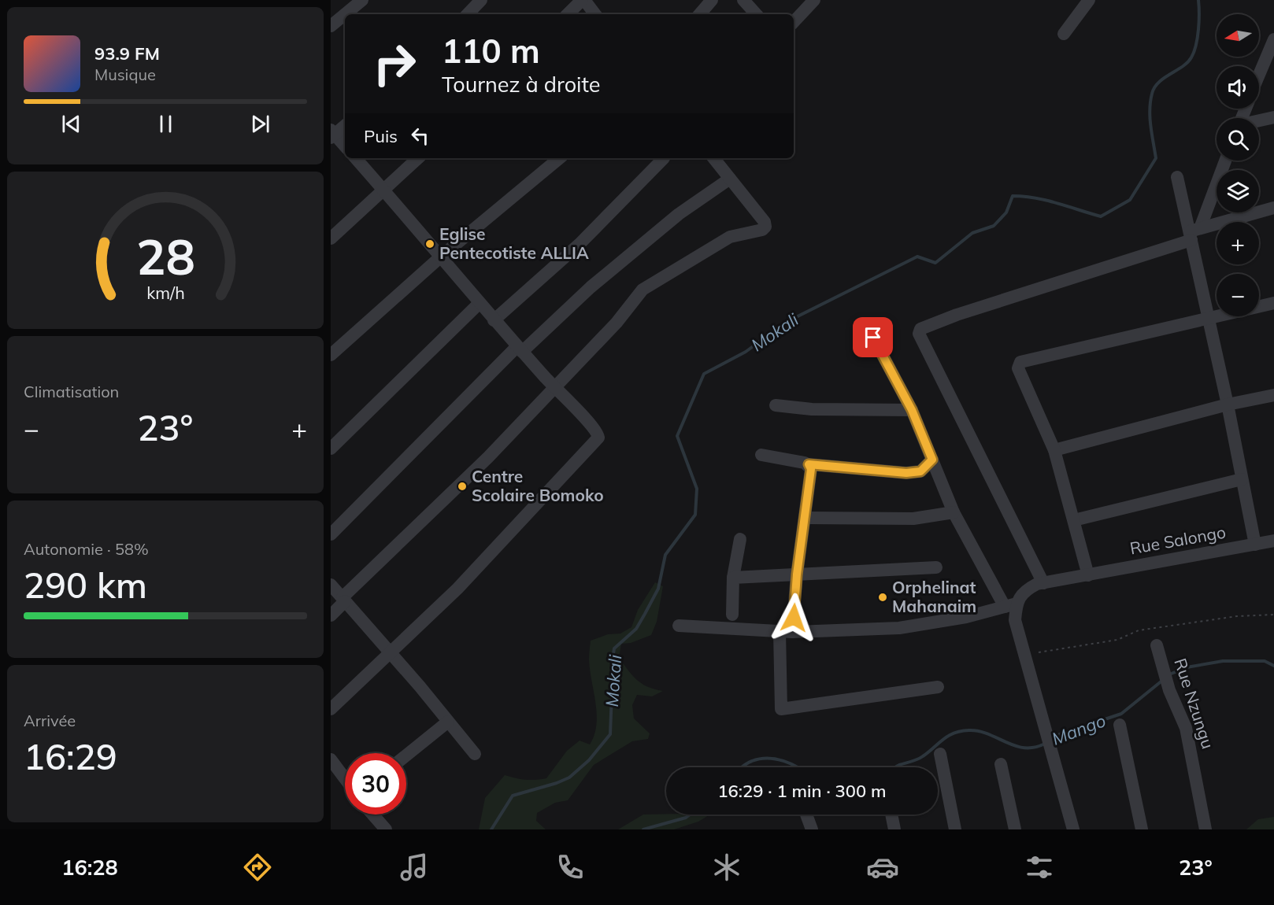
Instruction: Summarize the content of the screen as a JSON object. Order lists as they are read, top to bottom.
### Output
{
  "streets": {
    "street": ["Rue Salongo", "Rue Nzungu"]
  },
  "water": ["Mokali", "Mango"],
  "places": ["Eglise Pentecotiste ALLIA", "Centre Scolaire Bomoko", "Orphelinat Mahanaim"],
  "north": "left",
  "page": {
    "map_buttons": ["+", "−"],
    "turn": ["110 m", "Tournez à droite"],
    "song": ["93.9 FM", "Musique"],
    "then": "Puis",
    "tile": [
      "Climatisation",
      ["Autonomie · 58%", "290 km"],
      ["Arrivée", "16:29"]
    ],
    "heat": ["−", "23°", "+"],
    "limit": "30",
    "trip": "16:29 · 1 min · 300 m",
    "tabs": ["16:28", "23°"],
    "gauge": ["28", "km/h"]
  }
}
